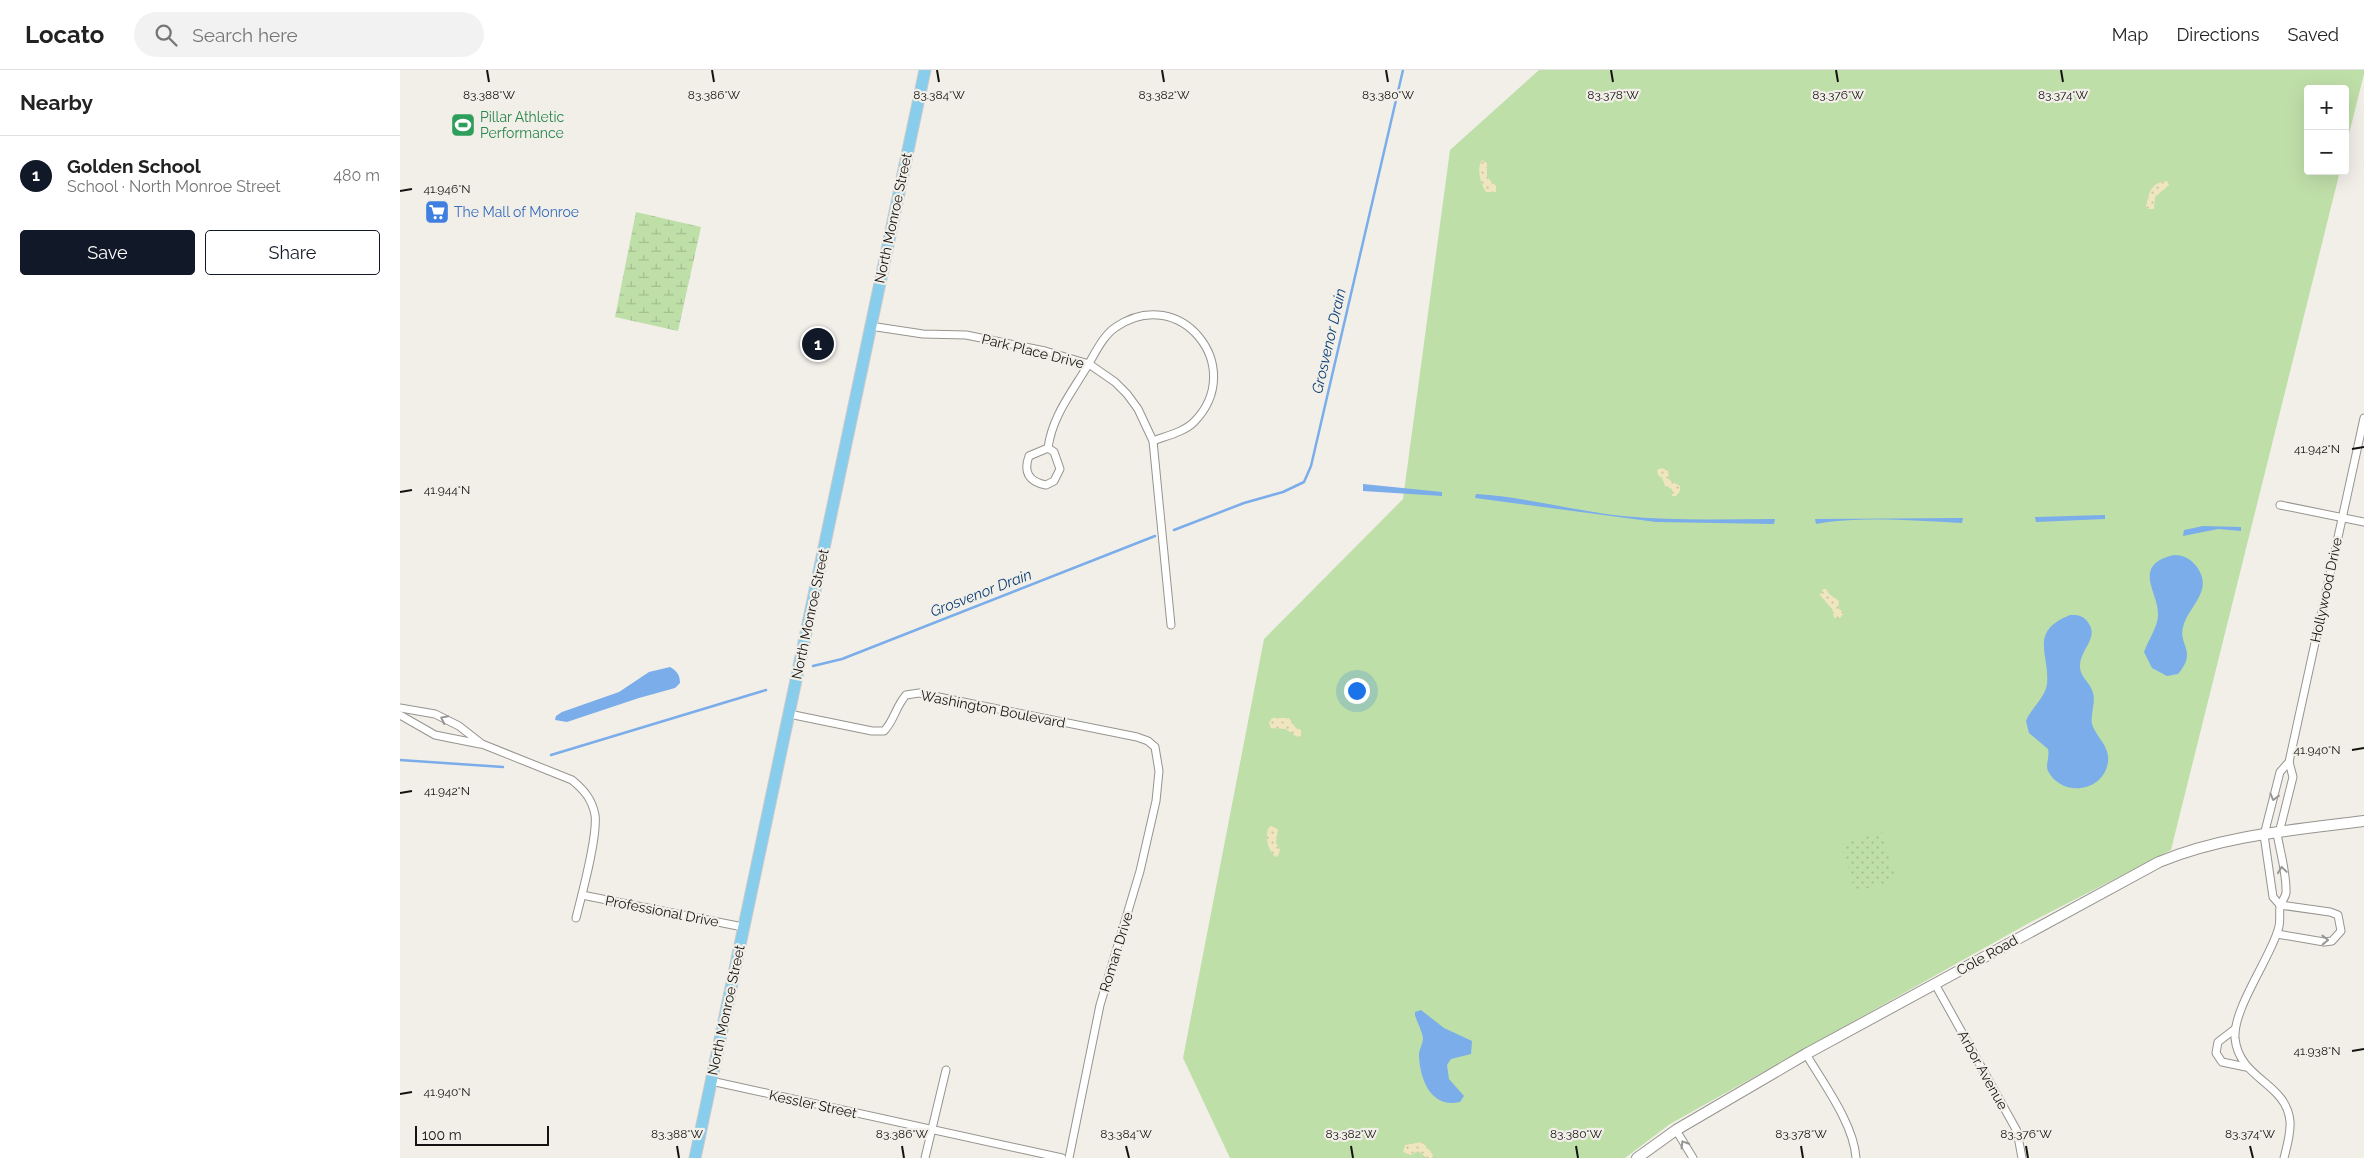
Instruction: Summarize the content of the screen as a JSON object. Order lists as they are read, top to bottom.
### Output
{
  "streets": {
    "main road": ["North Monroe Street"],
    "street": [
      "Park Place Drive",
      "Hollywood Drive",
      "Washington Boulevard",
      "Professional Drive",
      "Roman Drive",
      "Cole Road",
      "Arbor Avenue",
      "Kessler Street"
    ]
  },
  "crossings": [
    ["North Monroe Street", "Park Place Drive"],
    ["North Monroe Street", "Washington Boulevard"],
    ["North Monroe Street", "Professional Drive"],
    ["North Monroe Street", "Kessler Street"],
    ["Hollywood Drive", "Cole Road"],
    ["Washington Boulevard", "Roman Drive"],
    ["Cole Road", "Arbor Avenue"]
  ],
  "water": ["Grosvenor Drain"],
  "places": {
    "sports": ["Pillar Athletic Performance"],
    "supermarket": ["The Mall of Monroe"]
  },
  "scale_bar": "100 m",
  "page": {
    "header": "Locato",
    "search": "Search here",
    "nav": ["Map", "Directions", "Saved"],
    "heading": "Nearby",
    "map_buttons": ["+", "−"],
    "list": [
      {
        "mark": "1",
        "name": "Golden School",
        "note": "School · North Monroe Street",
        "value": "480 m"
      }
    ],
    "buttons": ["Save", "Share"],
    "pins": "1",
    "scale": "100 m"
  },
  "coordinates": [
    "83.378°W",
    "83.376°W",
    "83.374°W",
    "83.388°W",
    "83.386°W",
    "83.384°W",
    "83.382°W",
    "83.380°W",
    "41.946°N",
    "41.942°N",
    "41.944°N",
    "41.940°N",
    "41.938°N"
  ]
}
